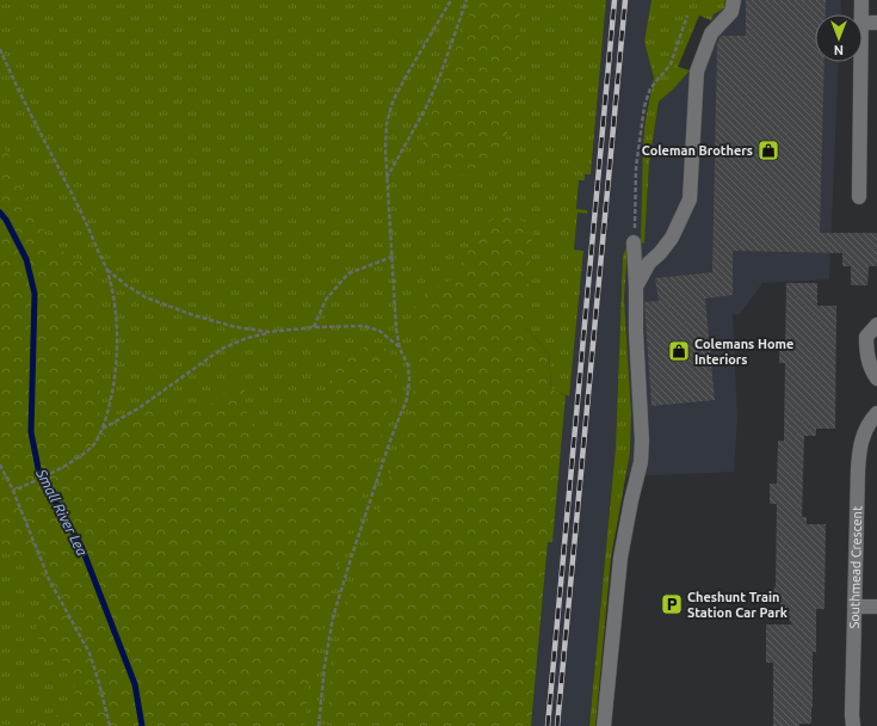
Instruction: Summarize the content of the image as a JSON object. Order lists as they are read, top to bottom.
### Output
{
  "streets": {
    "street": ["Southmead Crescent"]
  },
  "water": ["Small River Lea"],
  "places": {
    "shop": ["Coleman Brothers", "Colemans Home Interiors"],
    "parking": ["Cheshunt Train Station Car Park"]
  },
  "north": "bottom"
}
